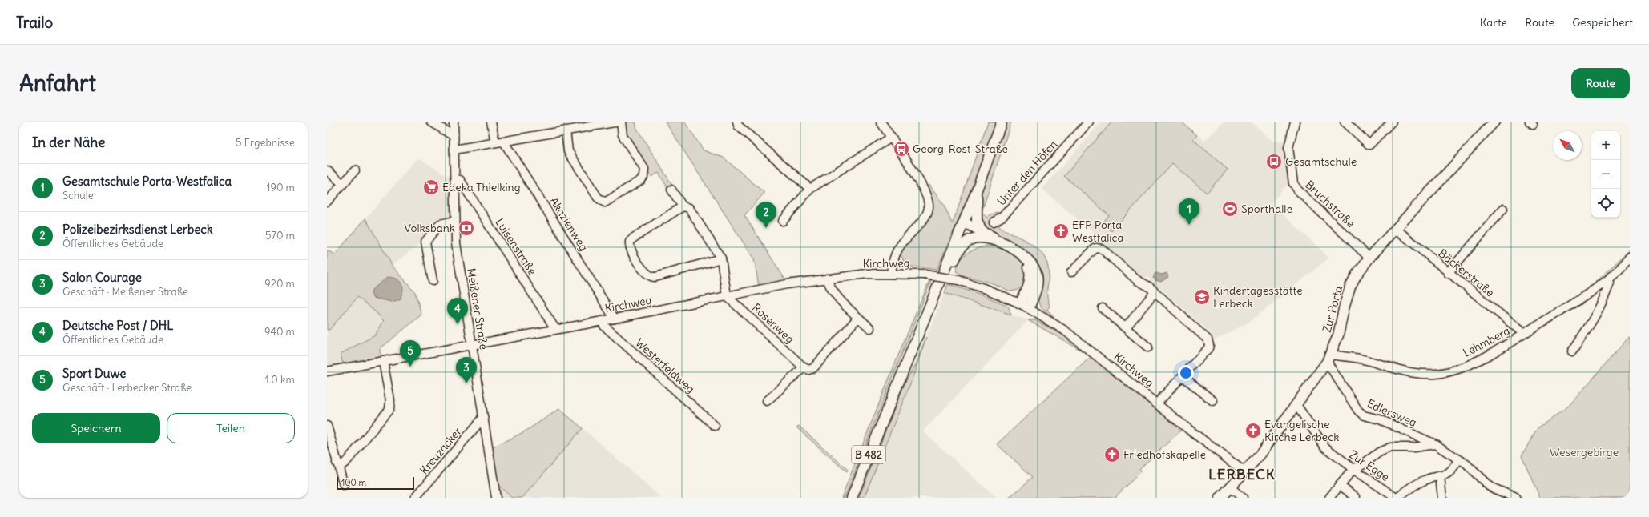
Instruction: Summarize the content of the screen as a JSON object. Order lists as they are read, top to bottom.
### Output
{
  "streets": {
    "main road": ["Zur Porta", "B 482"],
    "street": [
      "Unter den Höfen",
      "Bruchstraße",
      "Akazienweg",
      "Luisenstraße",
      "Kirchweg",
      "Bäckerstraße",
      "Meißener Straße",
      "Rosenweg",
      "Lehmberg",
      "Westerfeldweg",
      "Edlersweg",
      "Kreuzacker",
      "Zur Egge"
    ]
  },
  "crossings": [
    ["Bruchstraße", "Zur Porta"],
    ["Akazienweg", "Kirchweg"],
    ["Luisenstraße", "Kirchweg"],
    ["Luisenstraße", "Meißener Straße"],
    ["Kirchweg", "Meißener Straße"],
    ["Kirchweg", "Zur Porta"],
    ["Kirchweg", "Rosenweg"],
    ["Kirchweg", "Westerfeldweg"],
    ["Bäckerstraße", "Zur Porta"],
    ["Bäckerstraße", "Lehmberg"],
    ["Meißener Straße", "Kreuzacker"],
    ["Zur Porta", "Lehmberg"],
    ["Zur Porta", "Edlersweg"],
    ["Zur Porta", "Zur Egge"],
    ["Lehmberg", "Edlersweg"]
  ],
  "districts": ["LERBECK"],
  "parks": ["Wesergebirge"],
  "places": {
    "bus stop": ["Georg-Rost-Straße", "Gesamtschule"],
    "supermarket": ["Edeka Thielking"],
    "sports": ["Sporthalle"],
    "bank": ["Volksbank"],
    "church": ["EFP Porta Westfalica", "Evangelische Kirche Lerbeck", "Friedhofskapelle"],
    "school or university": ["Kindertagesstätte Lerbeck"]
  },
  "scale_bar": "100 m",
  "north": "top left",
  "page": {
    "header": "Trailo",
    "nav": ["Karte", "Route", "Gespeichert"],
    "buttons": [
      "Route",
      ["Speichern", "Teilen"]
    ],
    "title": "Anfahrt",
    "heading": ["In der Nähe", "5 Ergebnisse"],
    "map_buttons": ["+", "−"],
    "list": [
      {
        "mark": "1",
        "name": "Gesamtschule Porta-Westfalica",
        "note": "Schule",
        "value": "190 m"
      },
      {
        "mark": "2",
        "name": "Polizeibezirksdienst Lerbeck",
        "note": "Öffentliches Gebäude",
        "value": "570 m"
      },
      {
        "mark": "3",
        "name": "Salon Courage",
        "note": "Geschäft · Meißener Straße",
        "value": "920 m"
      },
      {
        "mark": "4",
        "name": "Deutsche Post / DHL",
        "note": "Öffentliches Gebäude",
        "value": "940 m"
      },
      {
        "mark": "5",
        "name": "Sport Duwe",
        "note": "Geschäft · Lerbecker Straße",
        "value": "1.0 km"
      }
    ],
    "pins": [
      "1",
      "2",
      "4",
      "5",
      "3"
    ],
    "scale": "100 m"
  }
}
